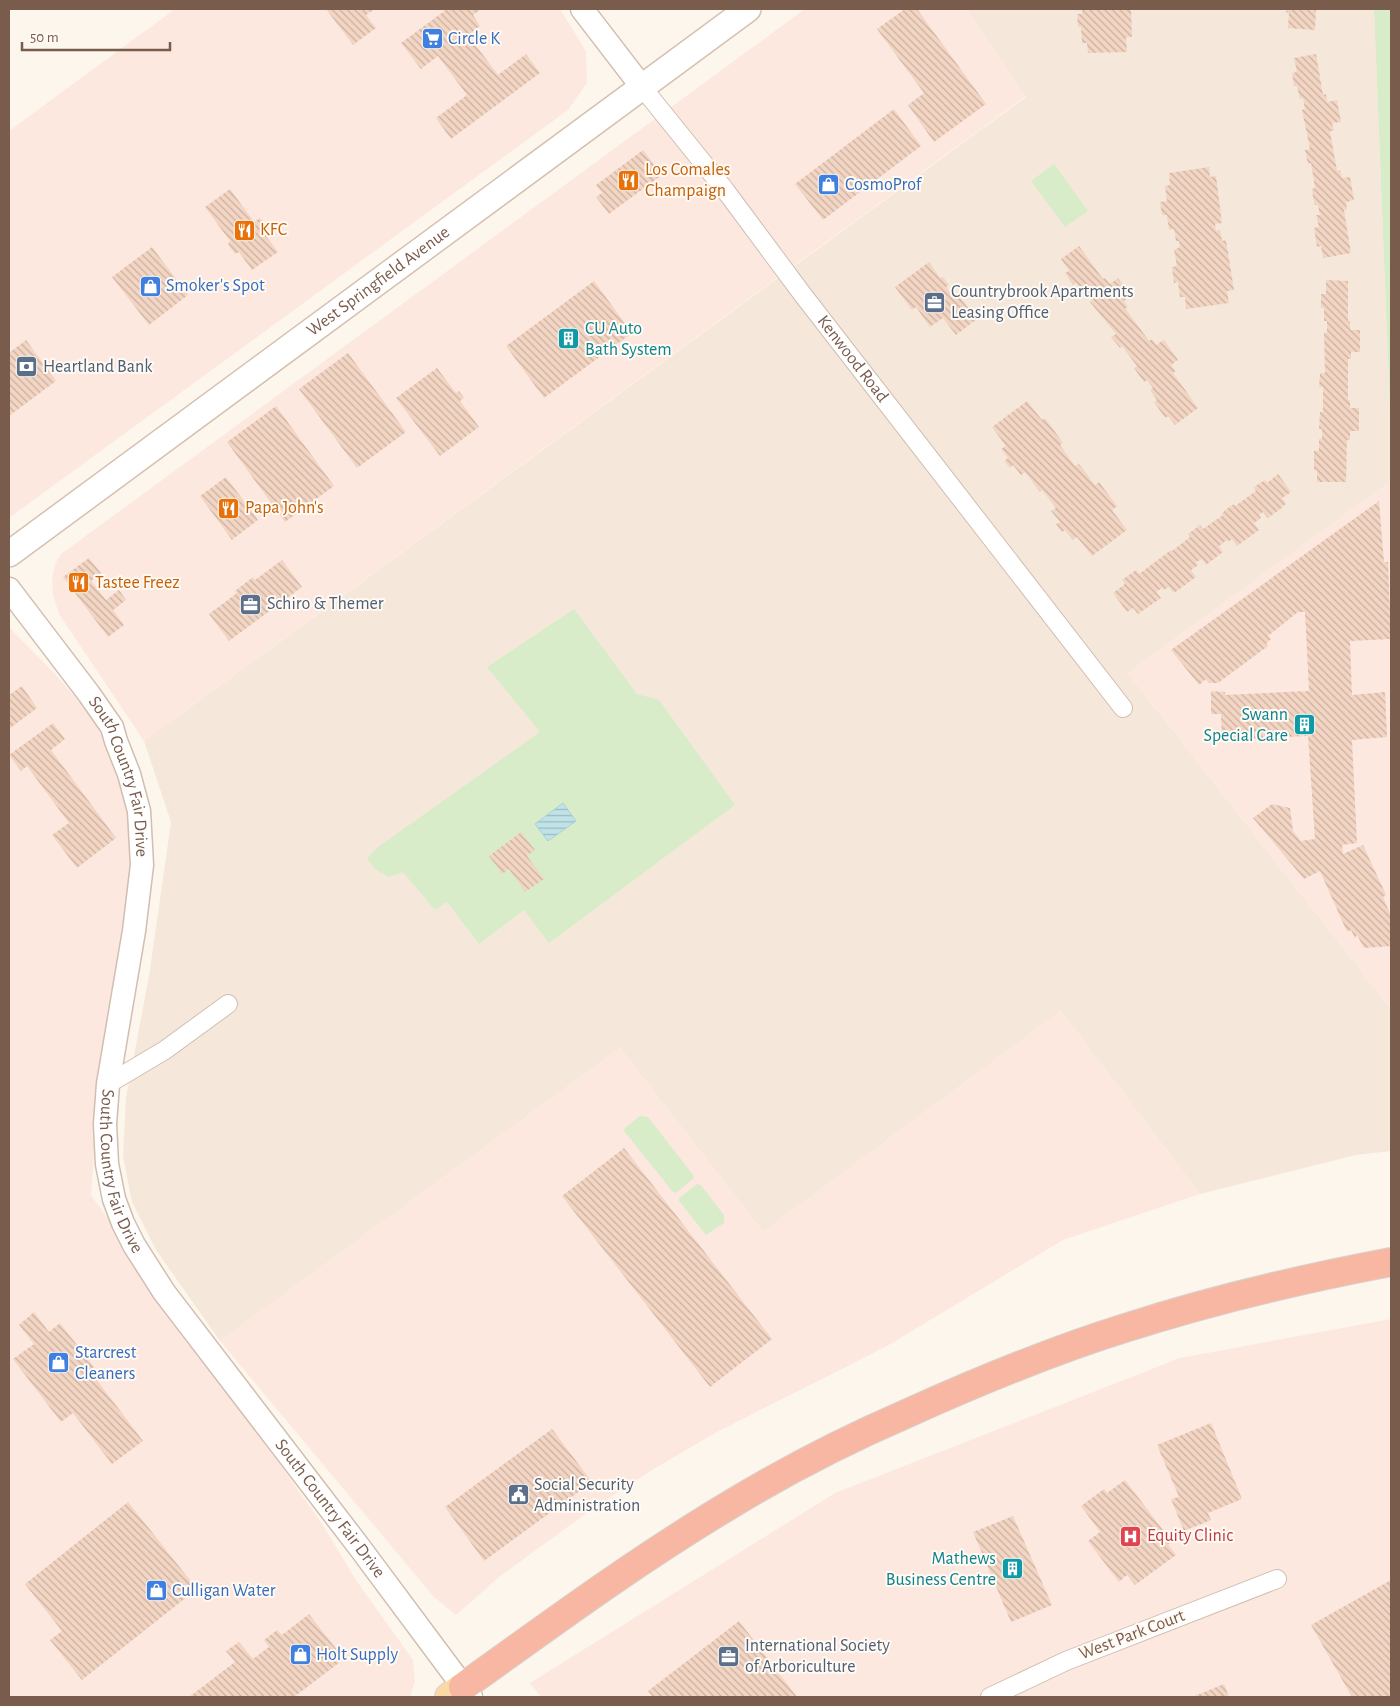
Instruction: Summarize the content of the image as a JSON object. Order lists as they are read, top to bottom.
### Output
{
  "streets": {
    "main road": ["West Springfield Avenue"],
    "street": ["Kenwood Road", "South Country Fair Drive", "West Park Court"]
  },
  "crossings": [
    ["West Springfield Avenue", "Kenwood Road"]
  ],
  "places": {
    "supermarket": ["Circle K"],
    "restaurant": [
      "Los Comales Champaign",
      "KFC",
      "Papa John's",
      "Tastee Freez"
    ],
    "shop": [
      "CosmoProf",
      "Smoker's Spot",
      "Starcrest Cleaners",
      "Culligan Water",
      "Holt Supply"
    ],
    "office": ["Countrybrook Apartments Leasing Office", "Schiro & Themer", "International Society of Arboriculture"],
    "building": ["CU Auto Bath System", "Swann Special Care", "Mathews Business Centre"],
    "bank": ["Heartland Bank"],
    "public building": ["Social Security Administration"],
    "hospital": ["Equity Clinic"]
  },
  "scale_bar": "50 m"
}
